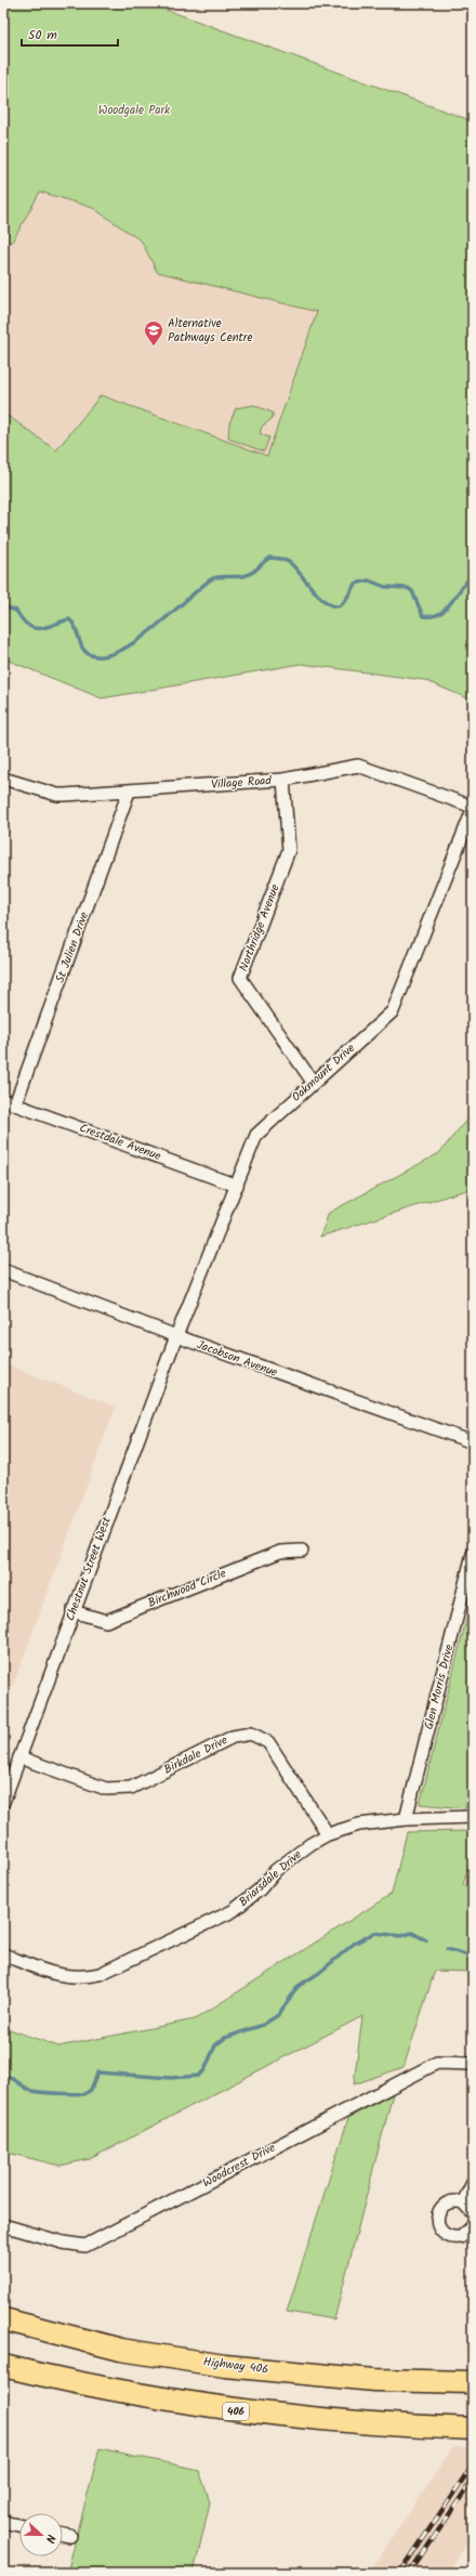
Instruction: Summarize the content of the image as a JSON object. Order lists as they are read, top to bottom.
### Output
{
  "streets": {
    "highway": ["Highway 406", "406"],
    "street": [
      "Village Road",
      "Northridge Avenue",
      "St Julien Drive",
      "Oakmount Drive",
      "Crestdale Avenue",
      "Jacobson Avenue",
      "Chestnut Street West",
      "Birchwood Circle",
      "Glen Morris Drive",
      "Birkdale Drive",
      "Briarsdale Drive",
      "Woodcrest Drive"
    ]
  },
  "crossings": [
    ["Village Road", "Northridge Avenue"],
    ["Village Road", "St Julien Drive"],
    ["Northridge Avenue", "Oakmount Drive"],
    ["St Julien Drive", "Crestdale Avenue"],
    ["Oakmount Drive", "Crestdale Avenue"],
    ["Oakmount Drive", "Jacobson Avenue"],
    ["Oakmount Drive", "Chestnut Street West"],
    ["Jacobson Avenue", "Chestnut Street West"],
    ["Chestnut Street West", "Birchwood Circle"],
    ["Chestnut Street West", "Birkdale Drive"],
    ["Glen Morris Drive", "Briarsdale Drive"],
    ["Birkdale Drive", "Briarsdale Drive"]
  ],
  "parks": ["Woodgale Park"],
  "places": {
    "school or university": ["Alternative Pathways Centre"]
  },
  "scale_bar": "50 m",
  "north": "right"
}
